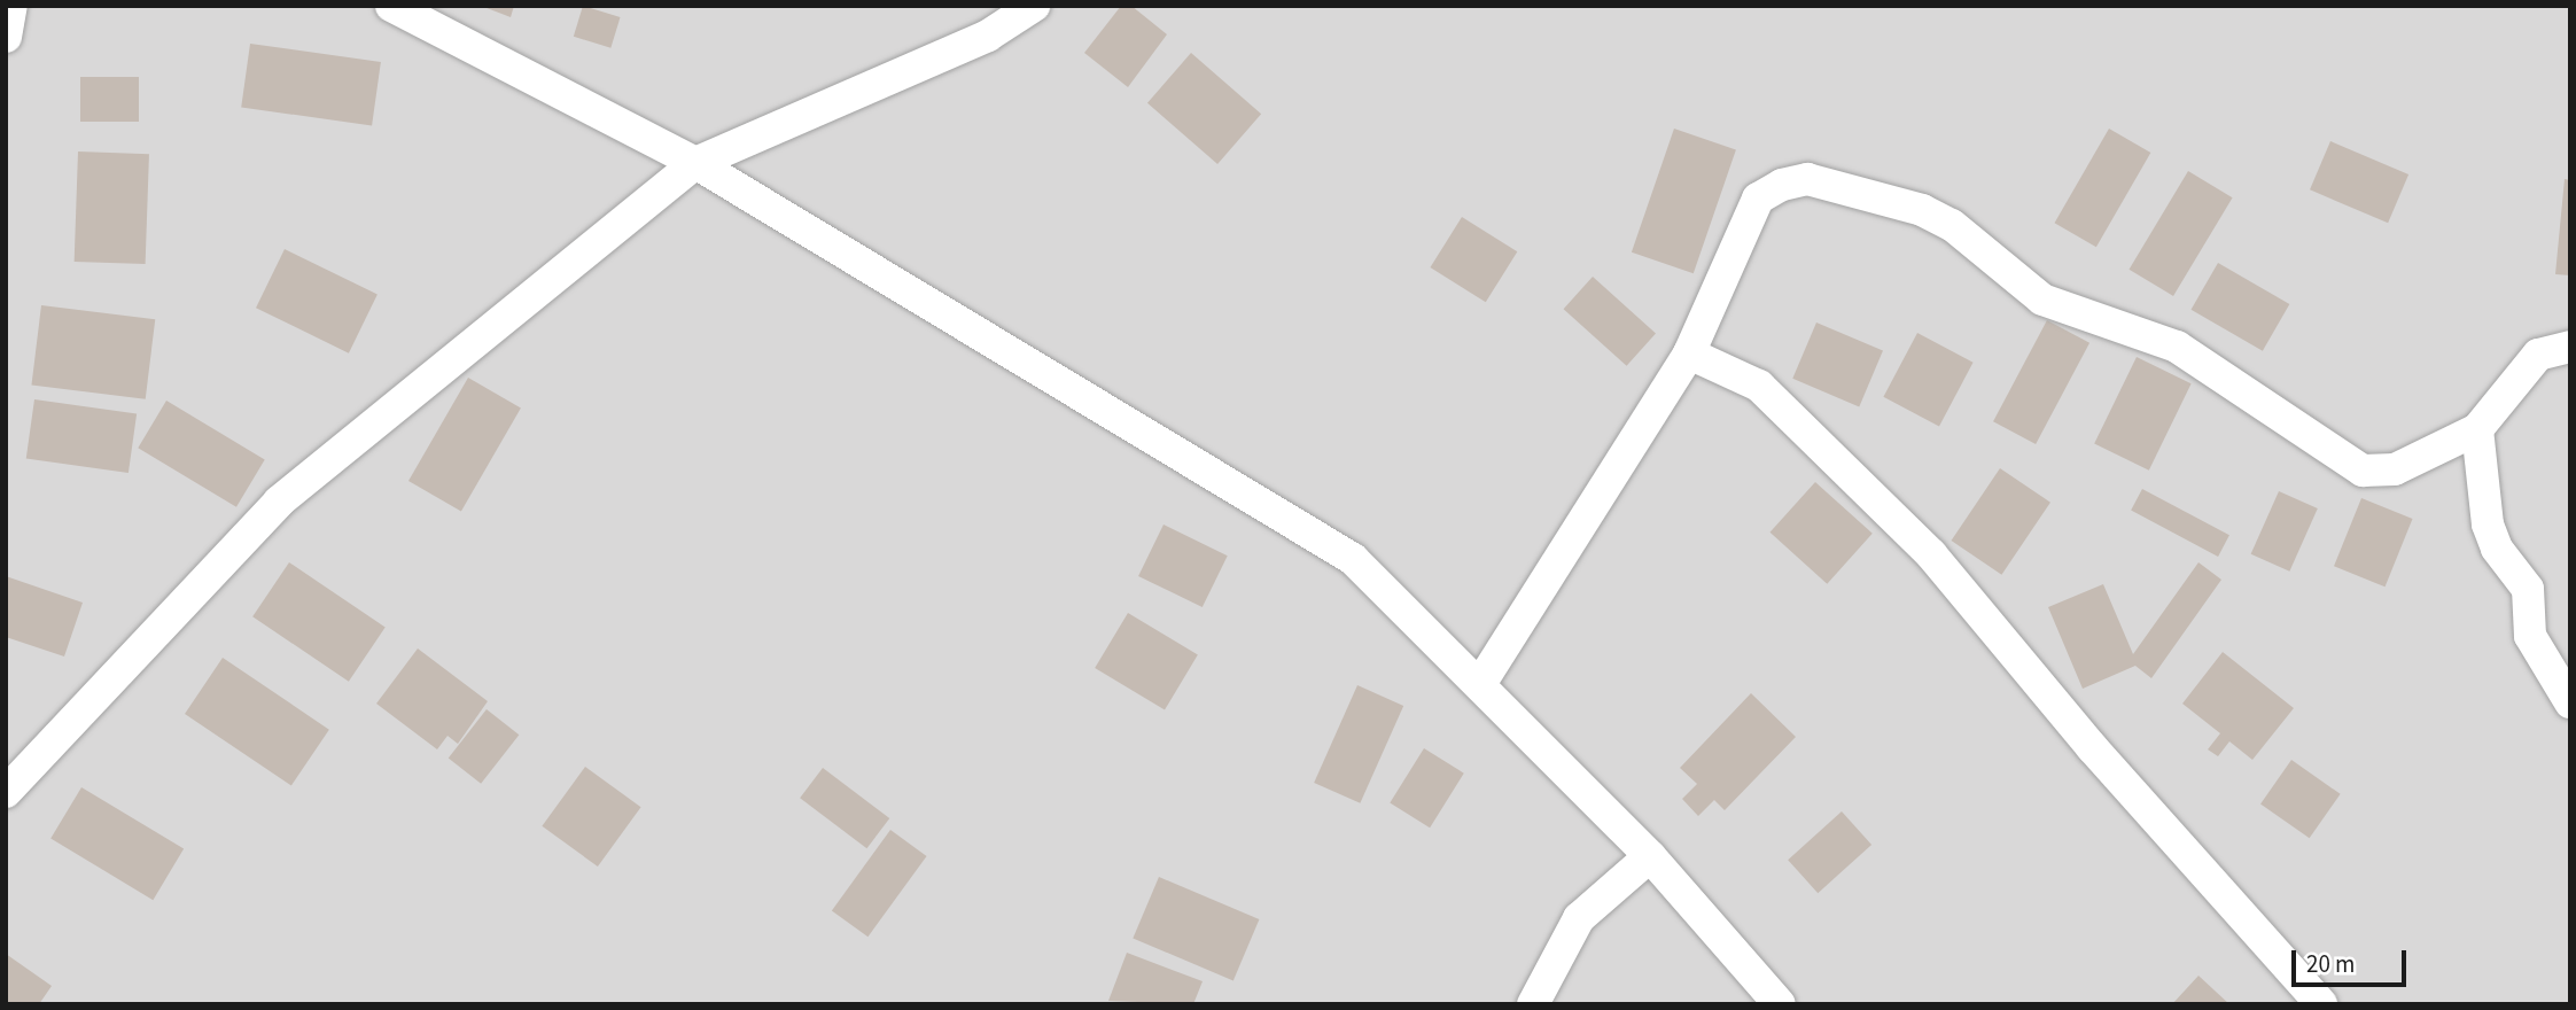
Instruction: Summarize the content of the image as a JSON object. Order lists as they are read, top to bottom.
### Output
{
  "scale_bar": "20 m"
}
